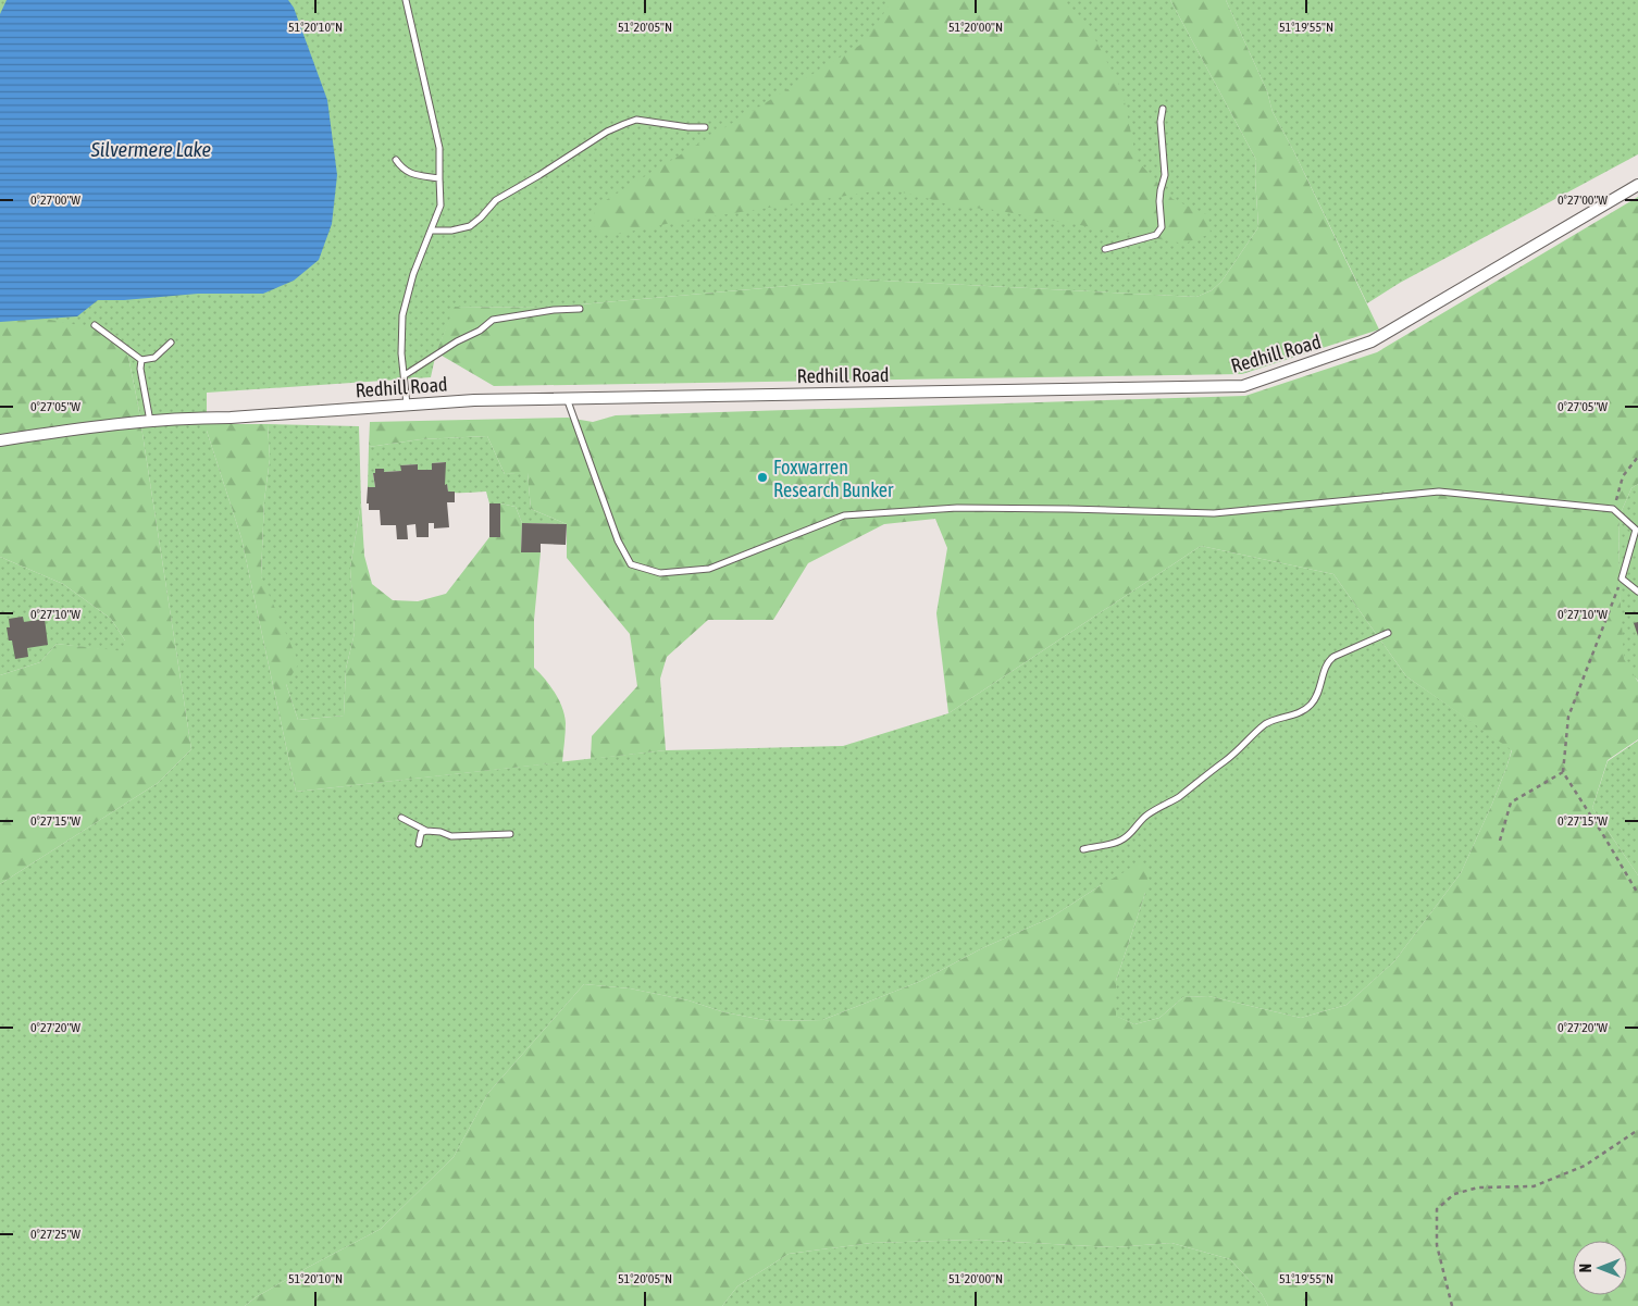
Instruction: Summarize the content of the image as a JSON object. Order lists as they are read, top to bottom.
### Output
{
  "streets": {
    "street": ["Redhill Road"]
  },
  "water": ["Silvermere Lake"],
  "places": ["Foxwarren Research Bunker"],
  "north": "left",
  "coordinates": [
    "51°20'10\"N",
    "51°20'05\"N",
    "51°20'00\"N",
    "51°19'55\"N",
    "0°27'00\"W",
    "0°27'05\"W",
    "0°27'10\"W",
    "0°27'15\"W",
    "0°27'20\"W",
    "0°27'25\"W"
  ]
}
